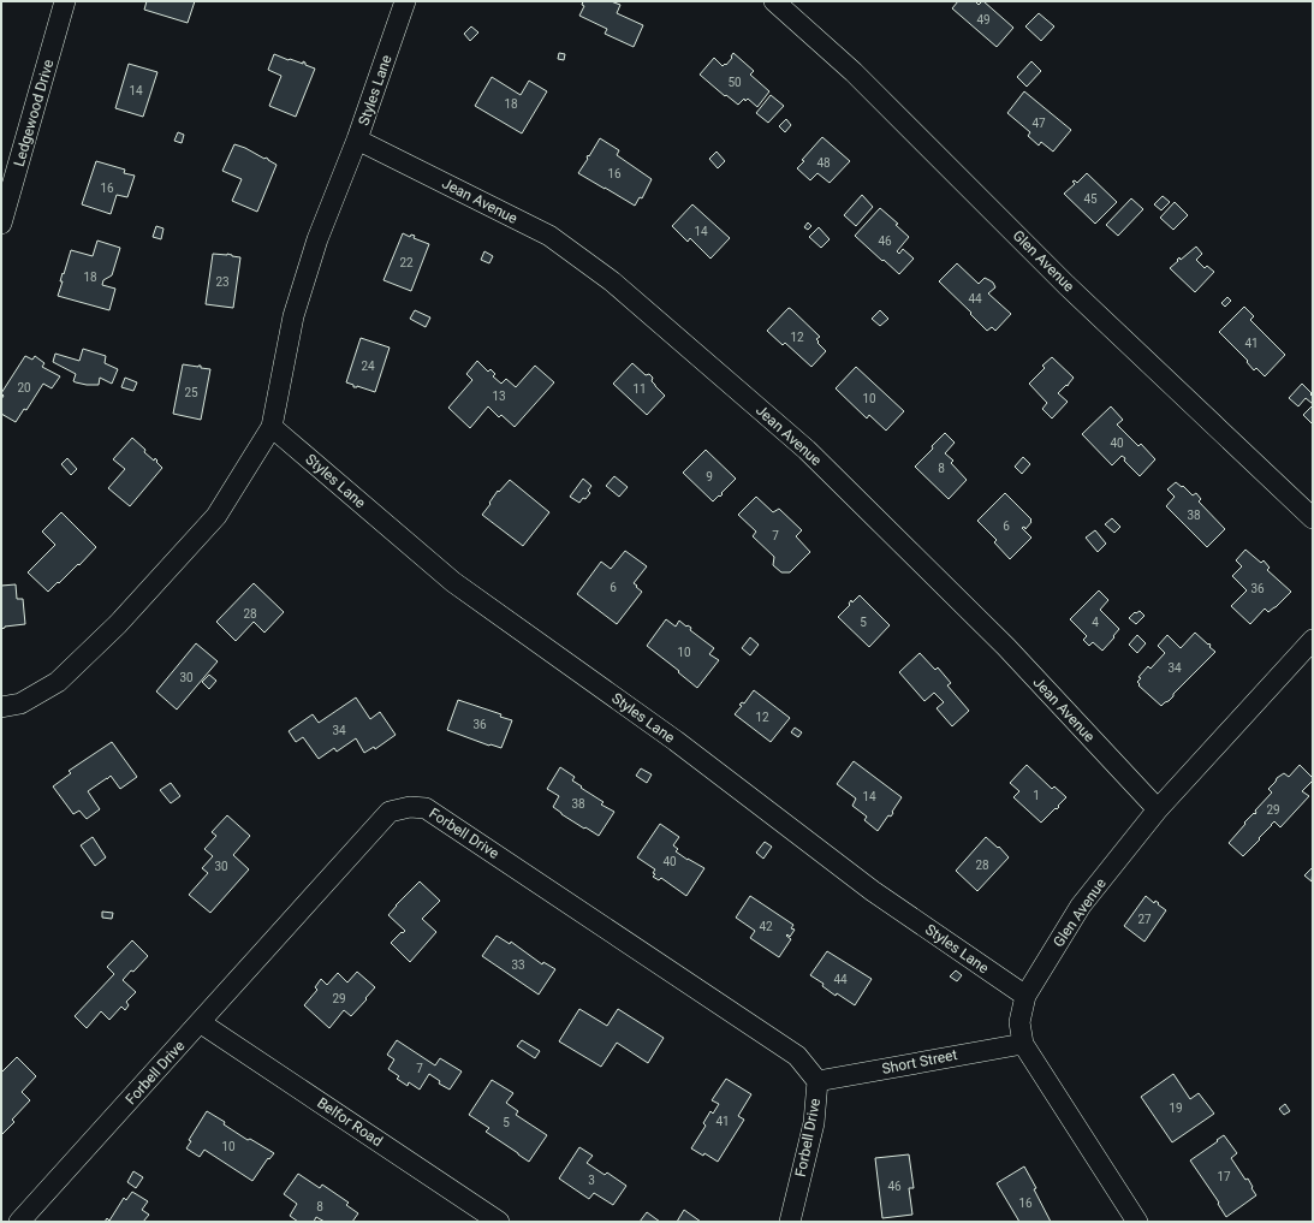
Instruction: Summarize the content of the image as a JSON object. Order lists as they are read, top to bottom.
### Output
{
  "streets": {
    "street": [
      "Styles Lane",
      "Ledgewood Drive",
      "Jean Avenue",
      "Glen Avenue",
      "Forbell Drive",
      "Short Street",
      "Belfor Road"
    ]
  },
  "crossings": [
    ["Styles Lane", "Jean Avenue"],
    ["Styles Lane", "Glen Avenue"],
    ["Jean Avenue", "Glen Avenue"],
    ["Glen Avenue", "Short Street"],
    ["Forbell Drive", "Short Street"],
    ["Forbell Drive", "Belfor Road"]
  ],
  "house_numbers": [
    "49",
    "50",
    "14",
    "18",
    "47",
    "48",
    "16",
    "16",
    "45",
    "14",
    "46",
    "22",
    "18",
    "23",
    "44",
    "12",
    "41",
    "24",
    "20",
    "11",
    "25",
    "13",
    "10",
    "40",
    "8",
    "9",
    "38",
    "6",
    "7",
    "6",
    "36",
    "28",
    "5",
    "4",
    "10",
    "34",
    "30",
    "12",
    "36",
    "34",
    "1",
    "14",
    "38",
    "29",
    "40",
    "28",
    "30",
    "27",
    "42",
    "33",
    "44",
    "29",
    "7",
    "19",
    "41",
    "5",
    "10",
    "17",
    "3",
    "46",
    "16",
    "8"
  ]
}
